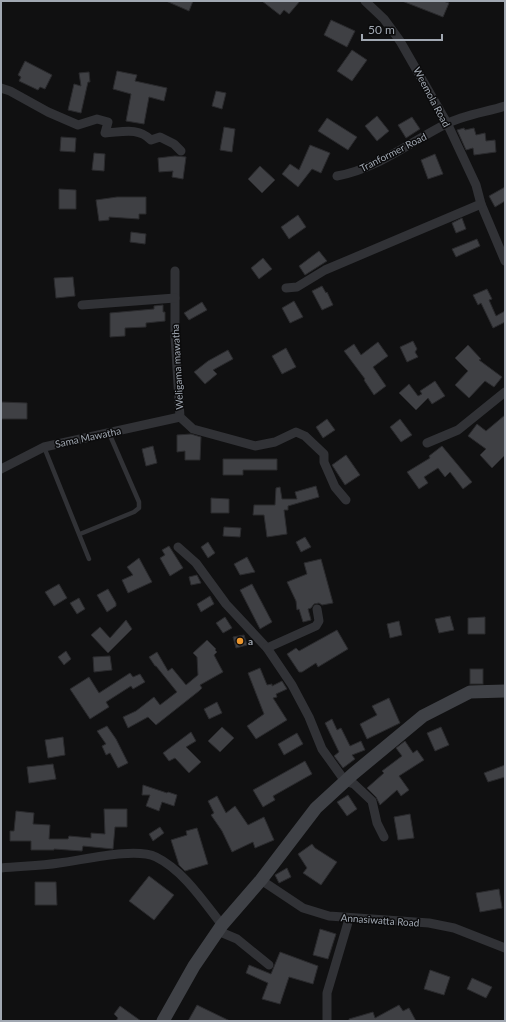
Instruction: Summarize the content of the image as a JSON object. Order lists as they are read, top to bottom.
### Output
{
  "streets": {
    "street": [
      "Weemola Road",
      "Tranformer Road",
      "Weligama mawatha",
      "Sama Mawatha",
      "Annasiwatta Road"
    ]
  },
  "crossings": [
    ["Weemola Road", "Tranformer Road"],
    ["Weligama mawatha", "Sama Mawatha"]
  ],
  "places": ["a"],
  "scale_bar": "50 m"
}
